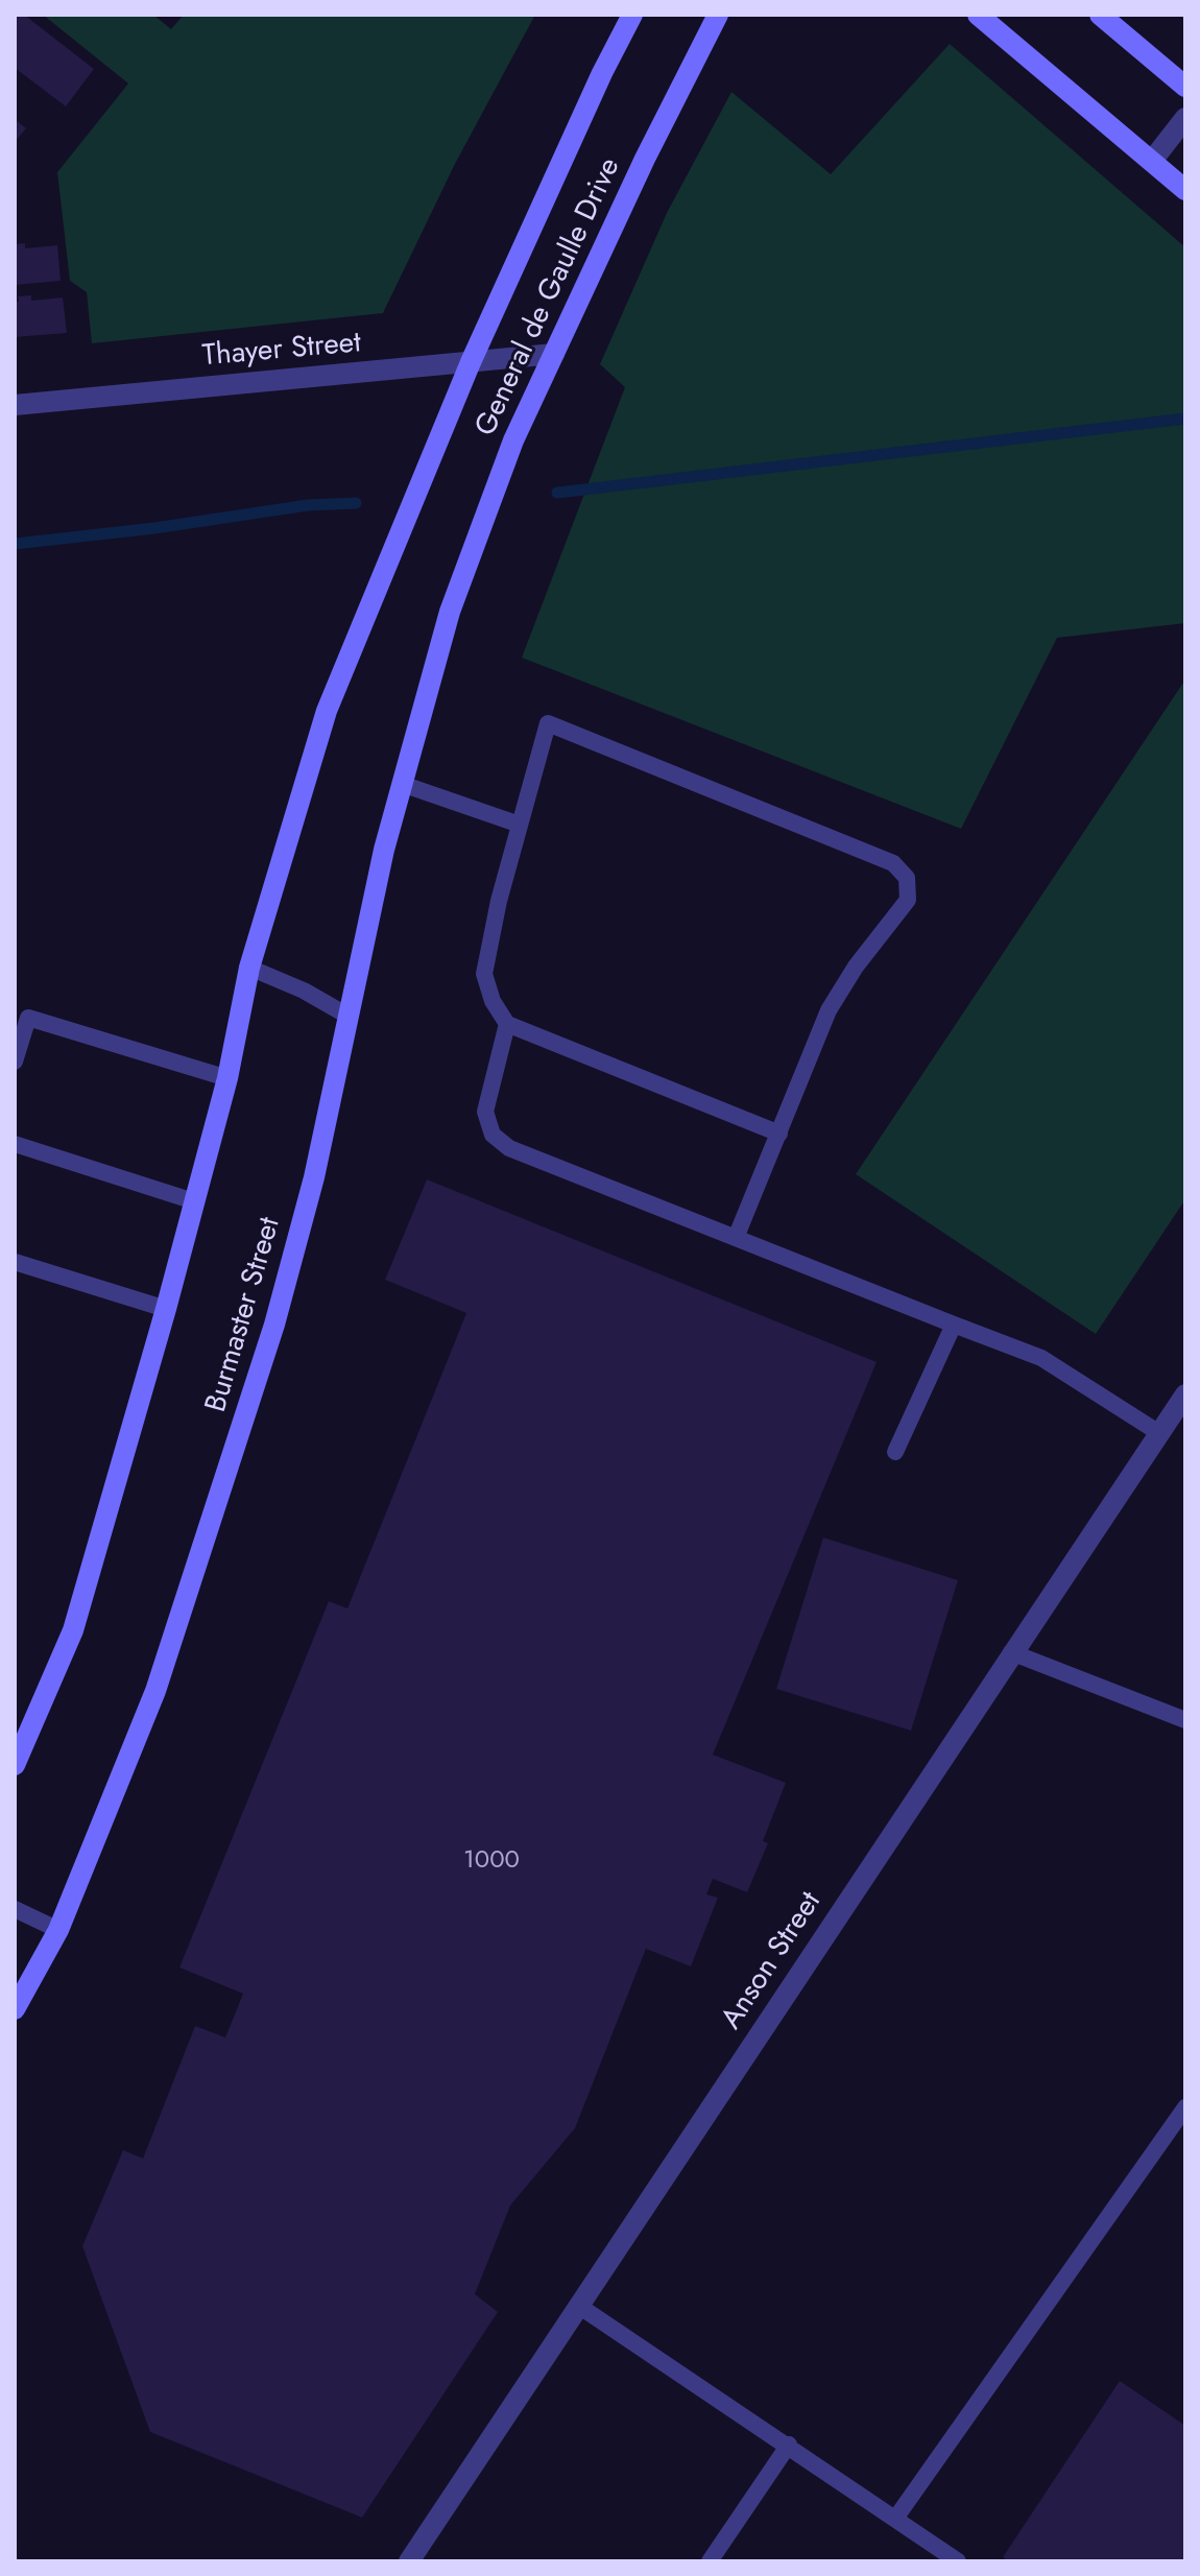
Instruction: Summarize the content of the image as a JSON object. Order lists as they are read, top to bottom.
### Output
{
  "streets": {
    "main road": ["General de Gaulle Drive", "Burmaster Street"],
    "street": ["Thayer Street", "Anson Street"]
  },
  "crossings": [
    ["General de Gaulle Drive", "Thayer Street"],
    ["General de Gaulle Drive", "Burmaster Street"]
  ],
  "house_numbers": ["1000"]
}
